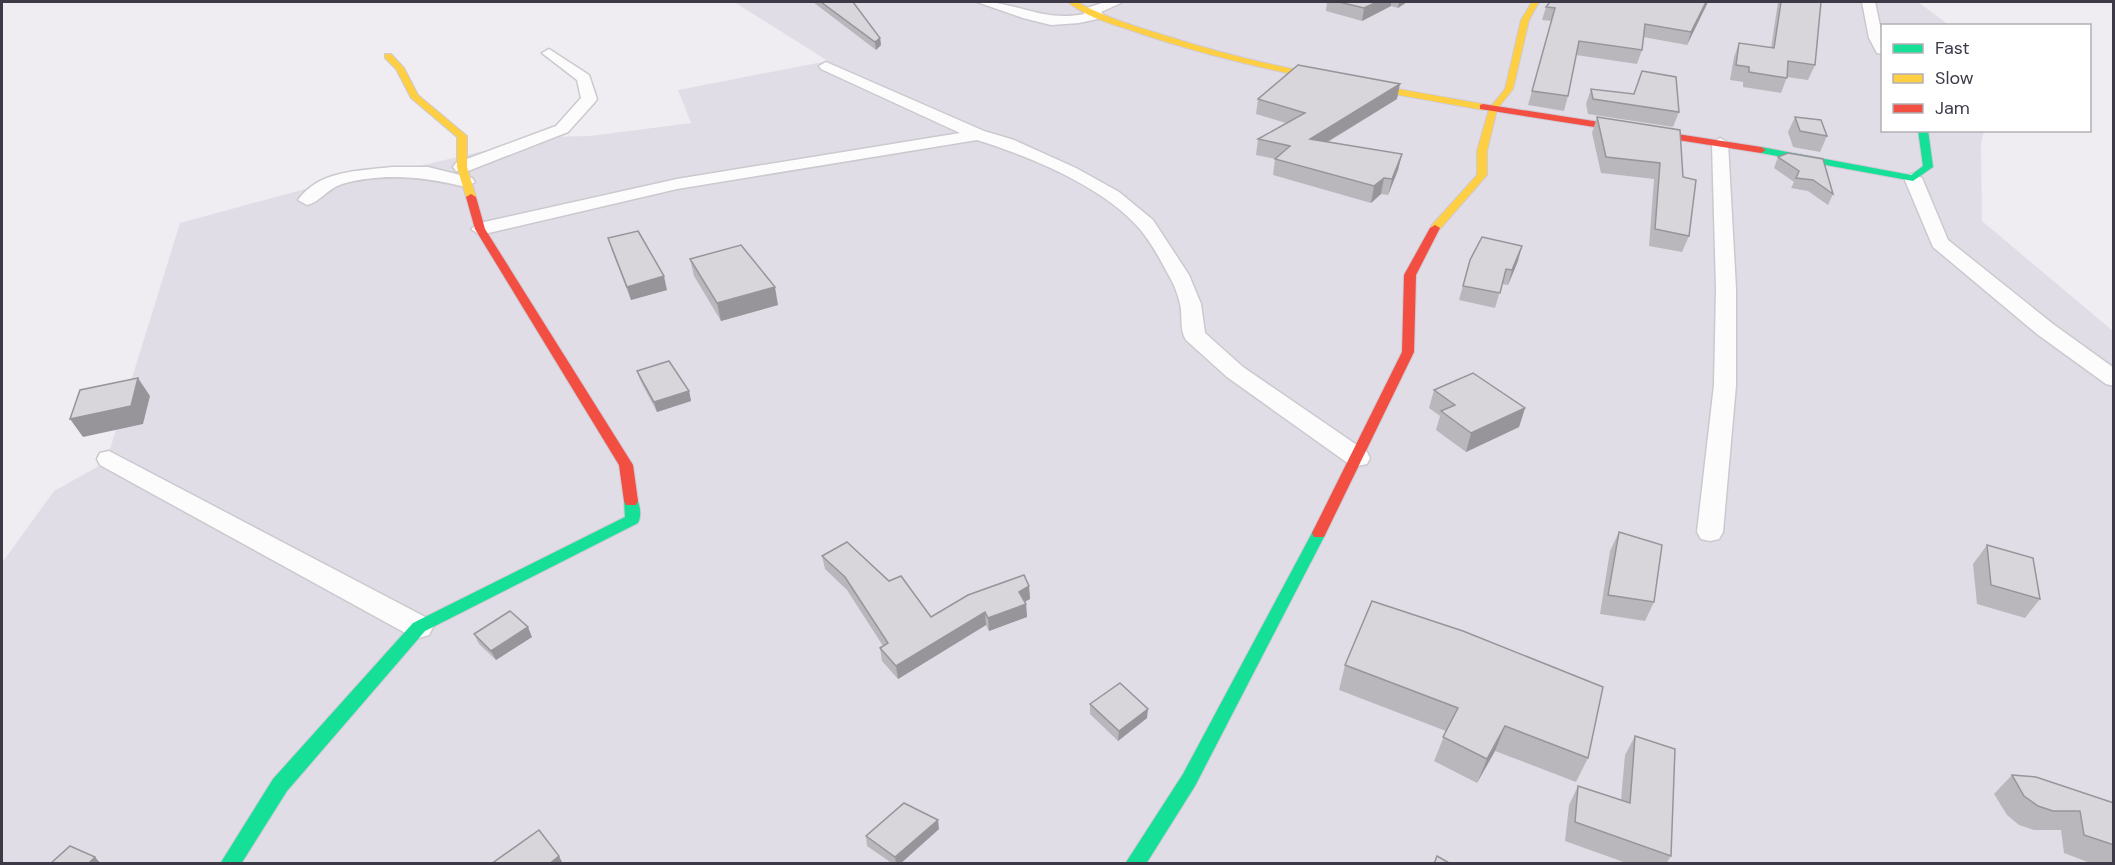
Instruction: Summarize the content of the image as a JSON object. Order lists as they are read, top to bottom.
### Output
{
  "legend": ["Fast", "Slow", "Jam"]
}
